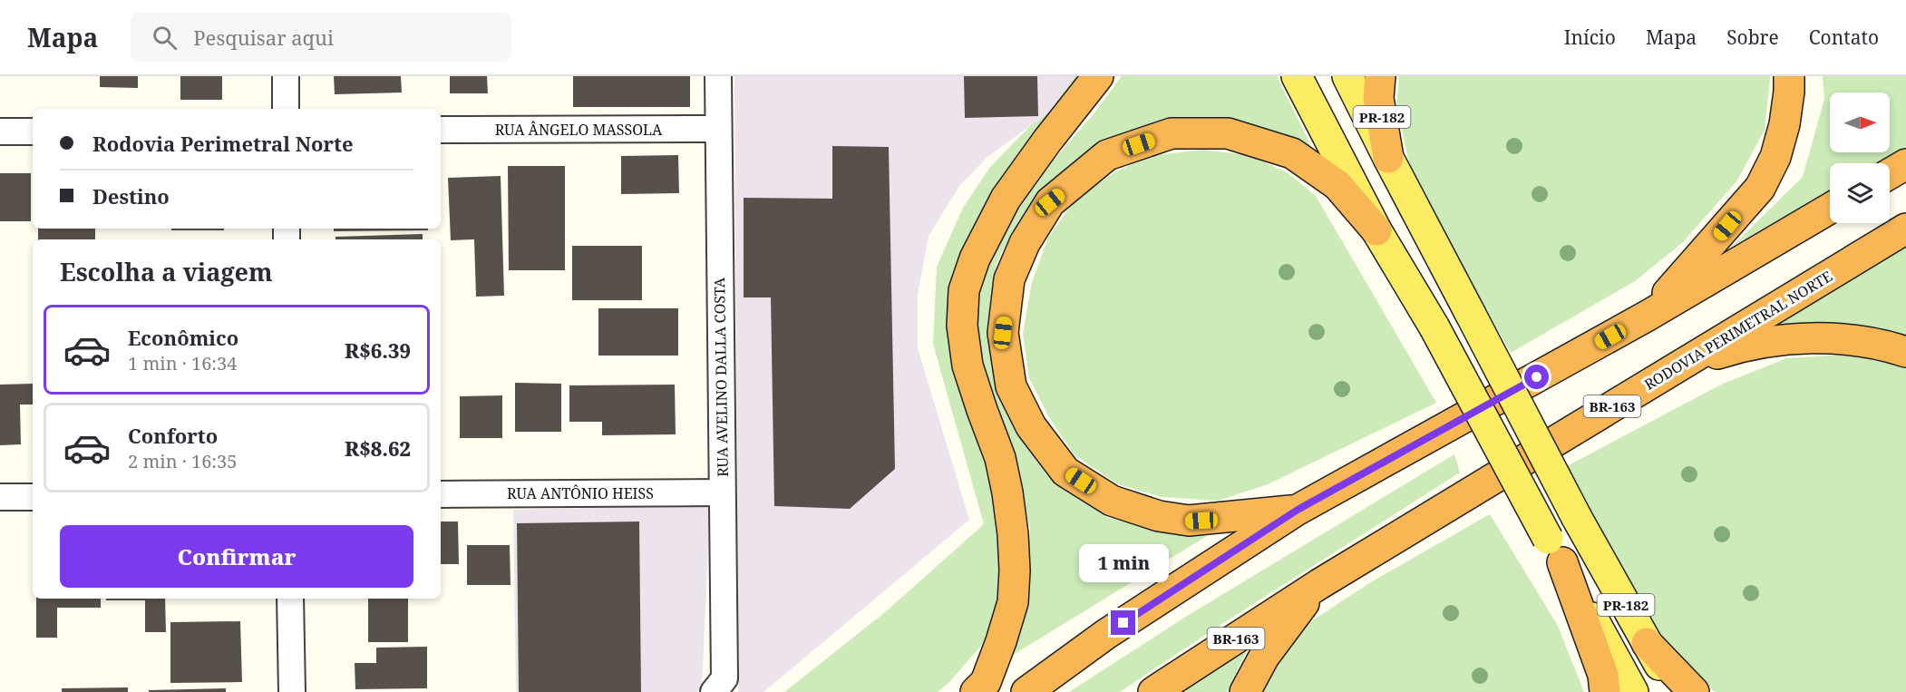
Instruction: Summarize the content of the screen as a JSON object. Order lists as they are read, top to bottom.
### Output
{
  "streets": {
    "highway": ["PR-182", "RODOVIA PERIMETRAL NORTE", "BR-163"],
    "street": ["RUA ÂNGELO MASSOLA", "RUA AVELINO DALLA COSTA", "RUA ANTÔNIO HEISS"]
  },
  "crossings": [
    ["RUA ÂNGELO MASSOLA", "RUA AVELINO DALLA COSTA"],
    ["RODOVIA PERIMETRAL NORTE", "BR-163"],
    ["RUA AVELINO DALLA COSTA", "RUA ANTÔNIO HEISS"]
  ],
  "north": "right",
  "page": {
    "header": "Mapa",
    "search": "Pesquisar aqui",
    "nav": [
      "Início",
      "Mapa",
      "Sobre",
      "Contato"
    ],
    "banner": ["Rodovia Perimetral Norte", "Destino"],
    "heading": "Escolha a viagem",
    "list": [
      {
        "name": "Econômico",
        "note": "1 min · 16:34",
        "value": "R$6.39"
      },
      {
        "name": "Conforto",
        "note": "2 min · 16:35",
        "value": "R$8.62"
      }
    ],
    "buttons": "Confirmar",
    "bubble": "1 min"
  }
}
